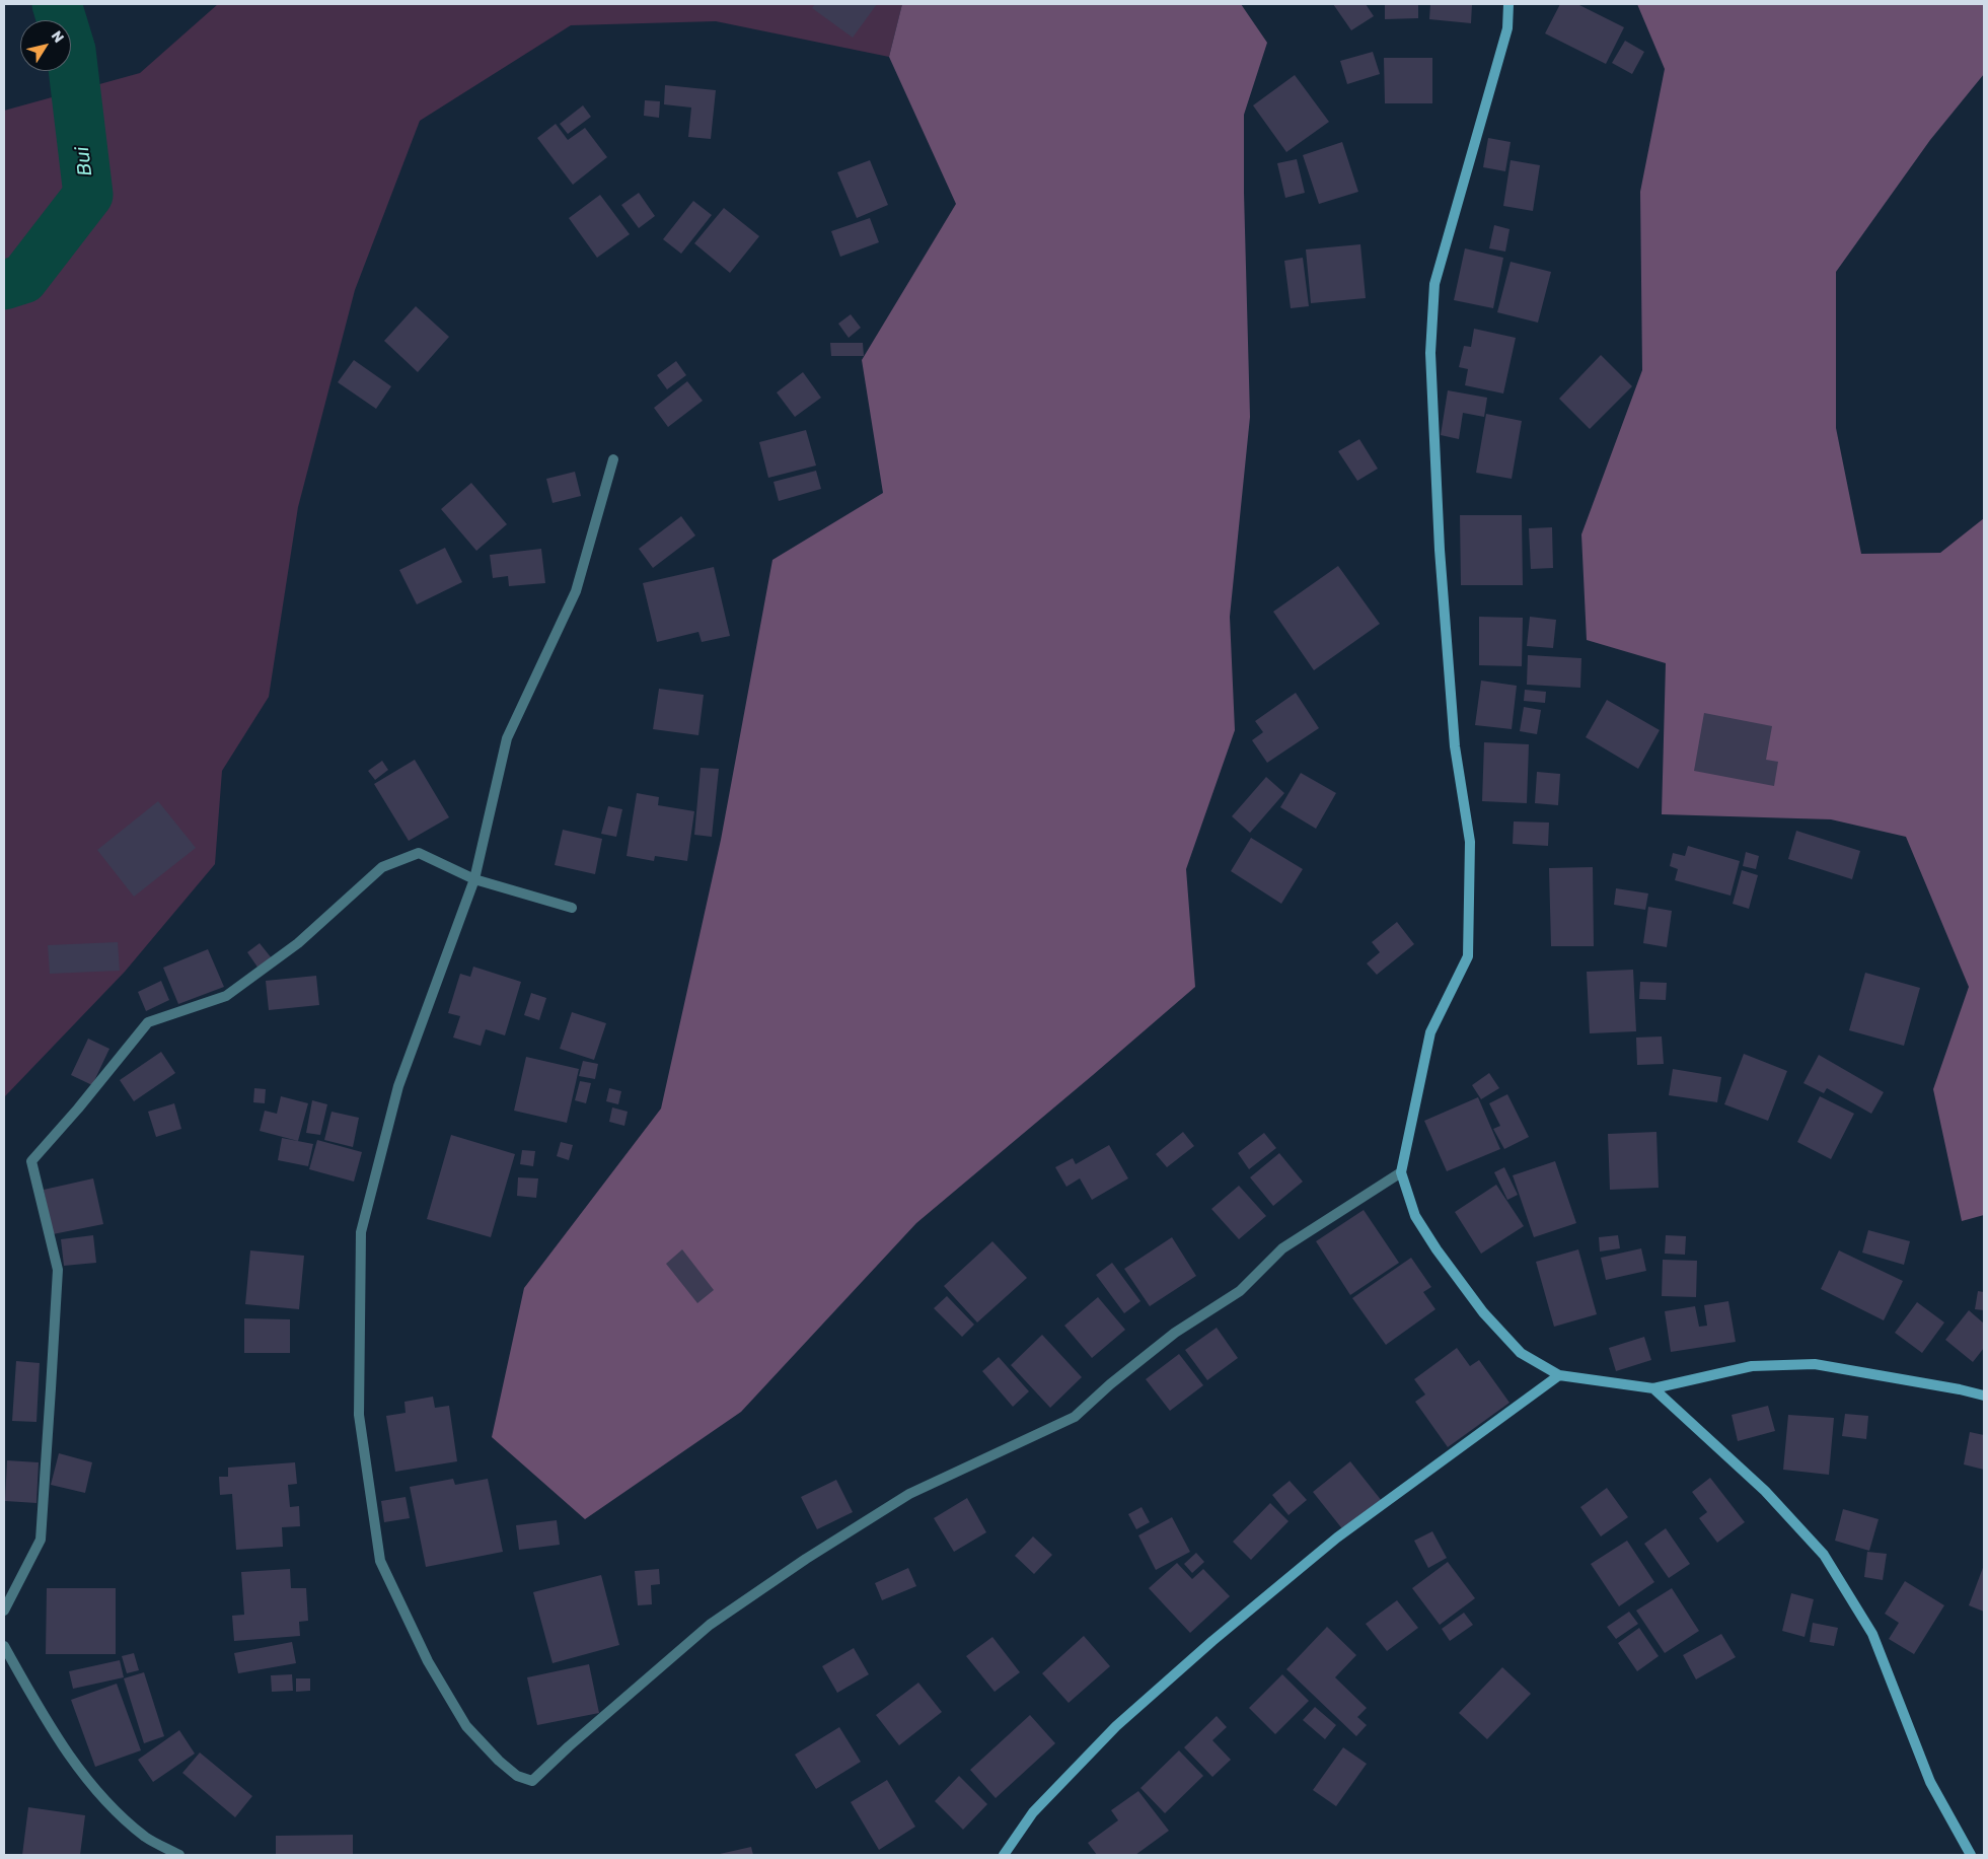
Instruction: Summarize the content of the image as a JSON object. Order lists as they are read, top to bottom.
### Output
{
  "water": ["Bui"],
  "north": "top right"
}
